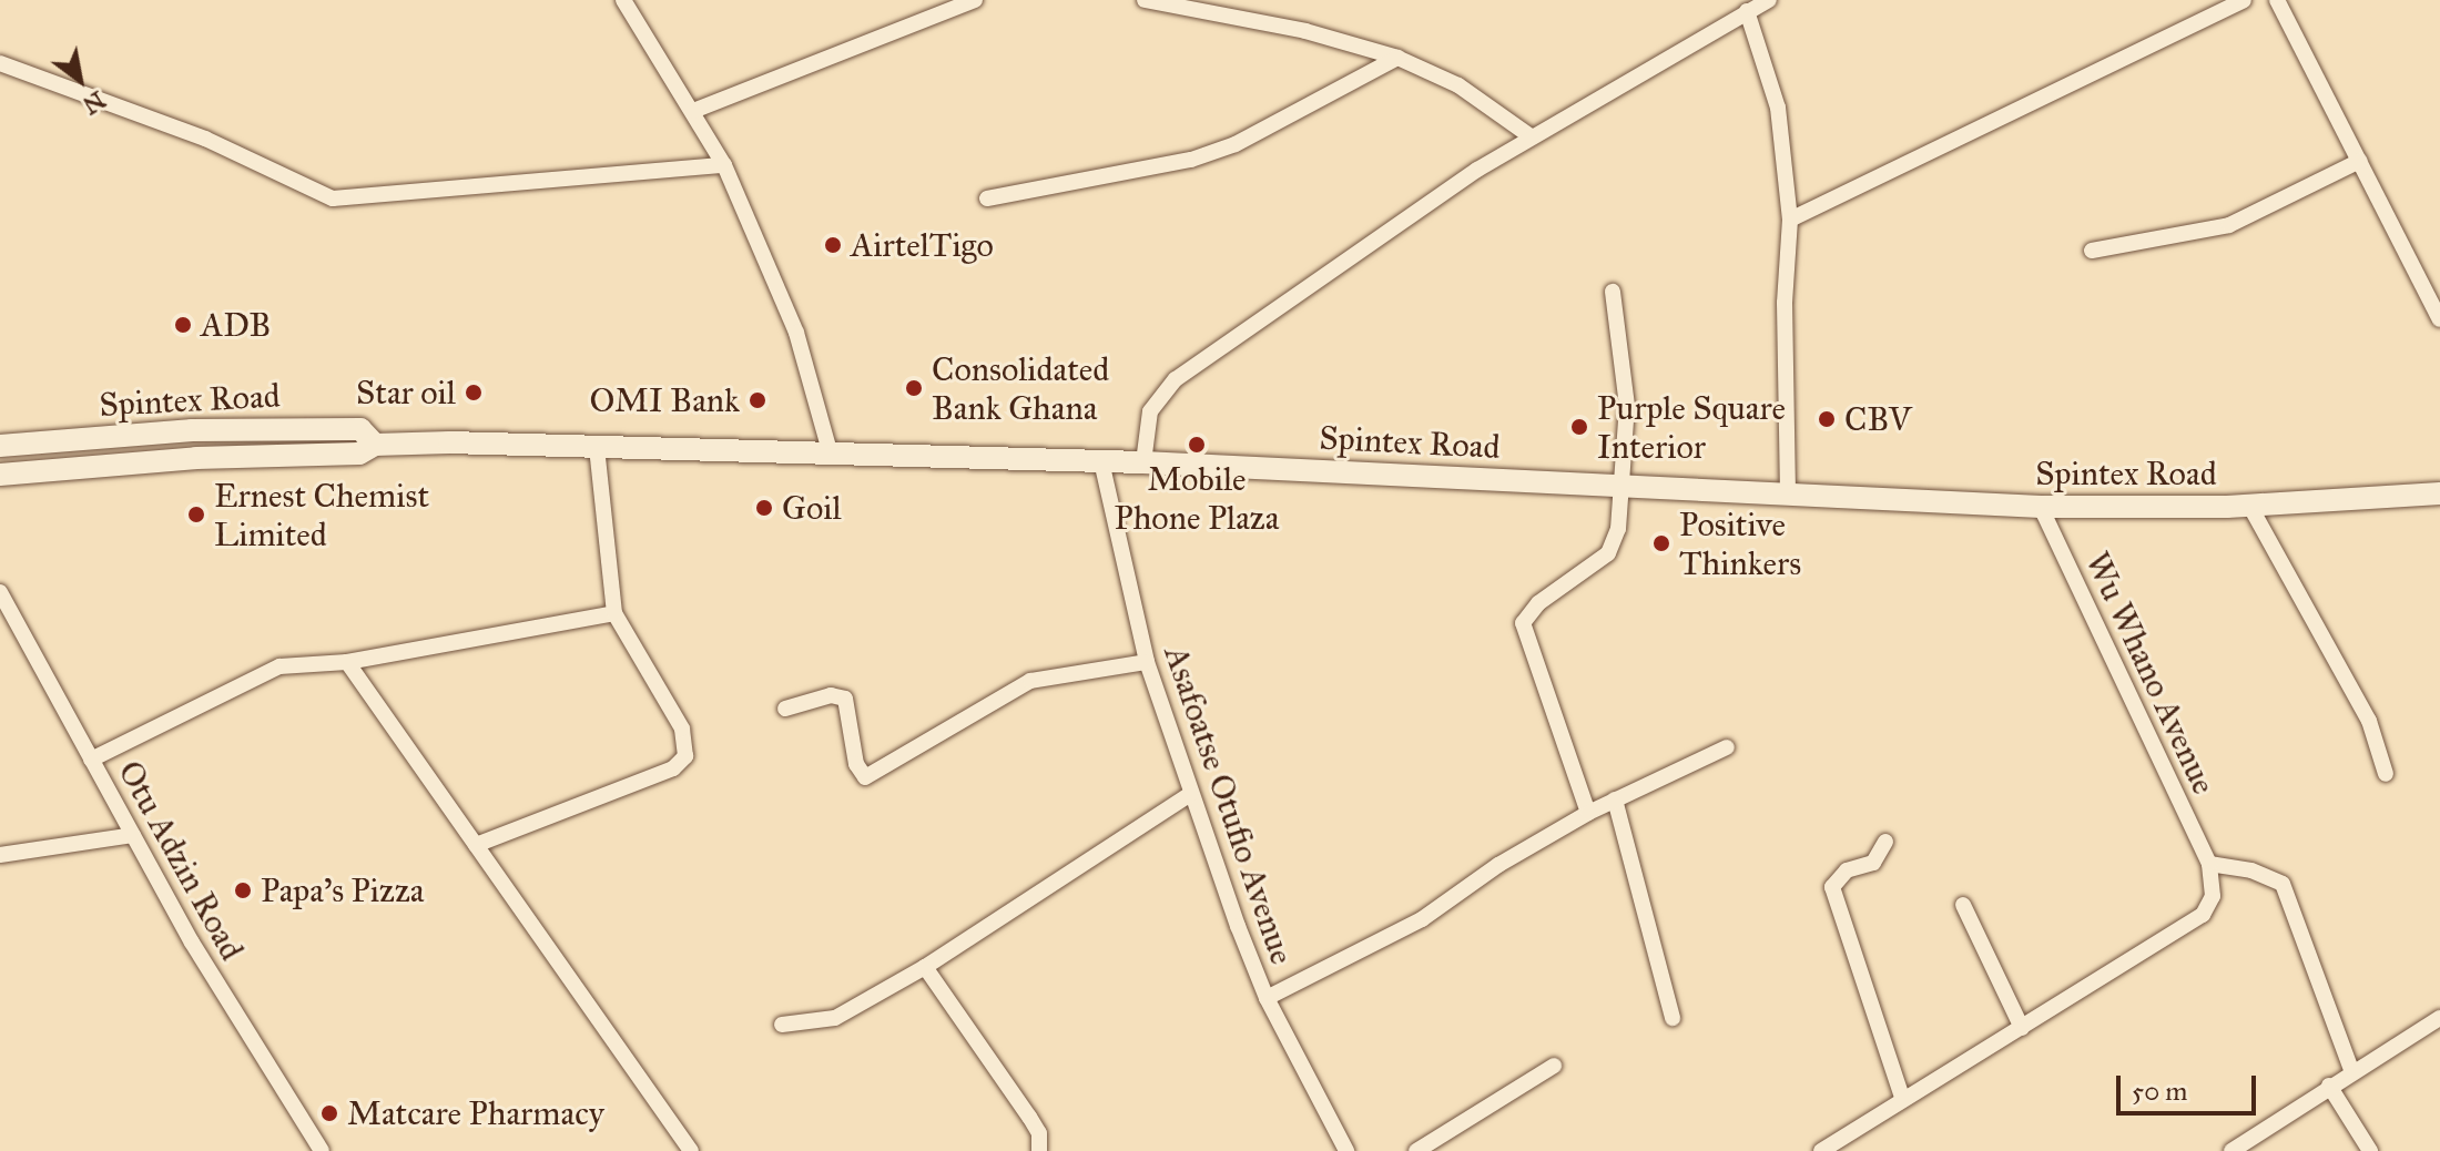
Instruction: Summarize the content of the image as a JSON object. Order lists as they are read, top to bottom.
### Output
{
  "streets": {
    "main road": ["Spintex Road"],
    "street": ["Wu Whano Avenue", "Asafoatse Otufio Avenue", "Otu Adzin Road"]
  },
  "crossings": [
    ["Spintex Road", "Wu Whano Avenue"],
    ["Spintex Road", "Asafoatse Otufio Avenue"]
  ],
  "places": [
    "AirtelTigo",
    "ADB",
    "Consolidated Bank Ghana",
    "Star oil",
    "OMI Bank",
    "CBV",
    "Purple Square Interior",
    "Mobile Phone Plaza",
    "Goil",
    "Ernest Chemist Limited",
    "Positive Thinkers",
    "Papa's Pizza",
    "Matcare Pharmacy"
  ],
  "scale_bar": "50 m",
  "north": "bottom right"
}
